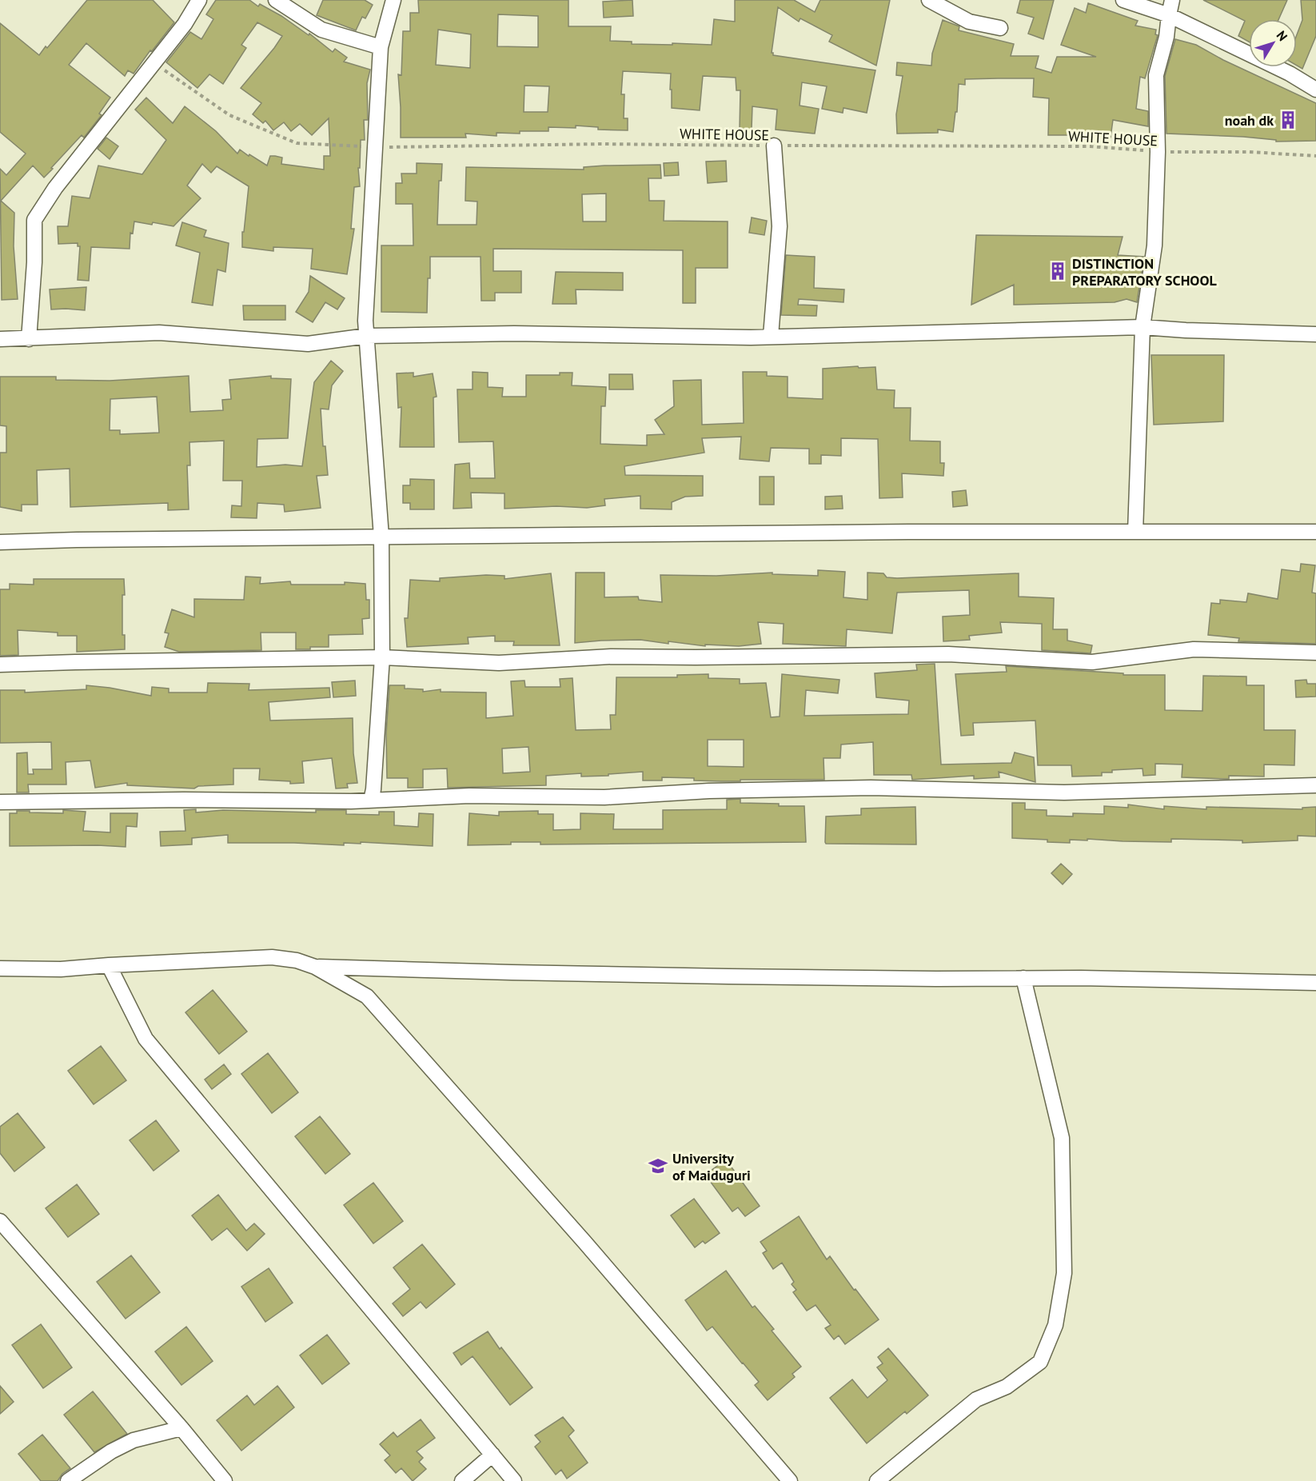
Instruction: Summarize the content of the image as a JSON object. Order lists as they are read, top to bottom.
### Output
{
  "streets": {
    "path": ["WHITE HOUSE"]
  },
  "places": {
    "building": ["noah dk", "DISTINCTION PREPARATORY SCHOOL"],
    "school or university": ["University of Maiduguri"]
  },
  "north": "top right"
}
